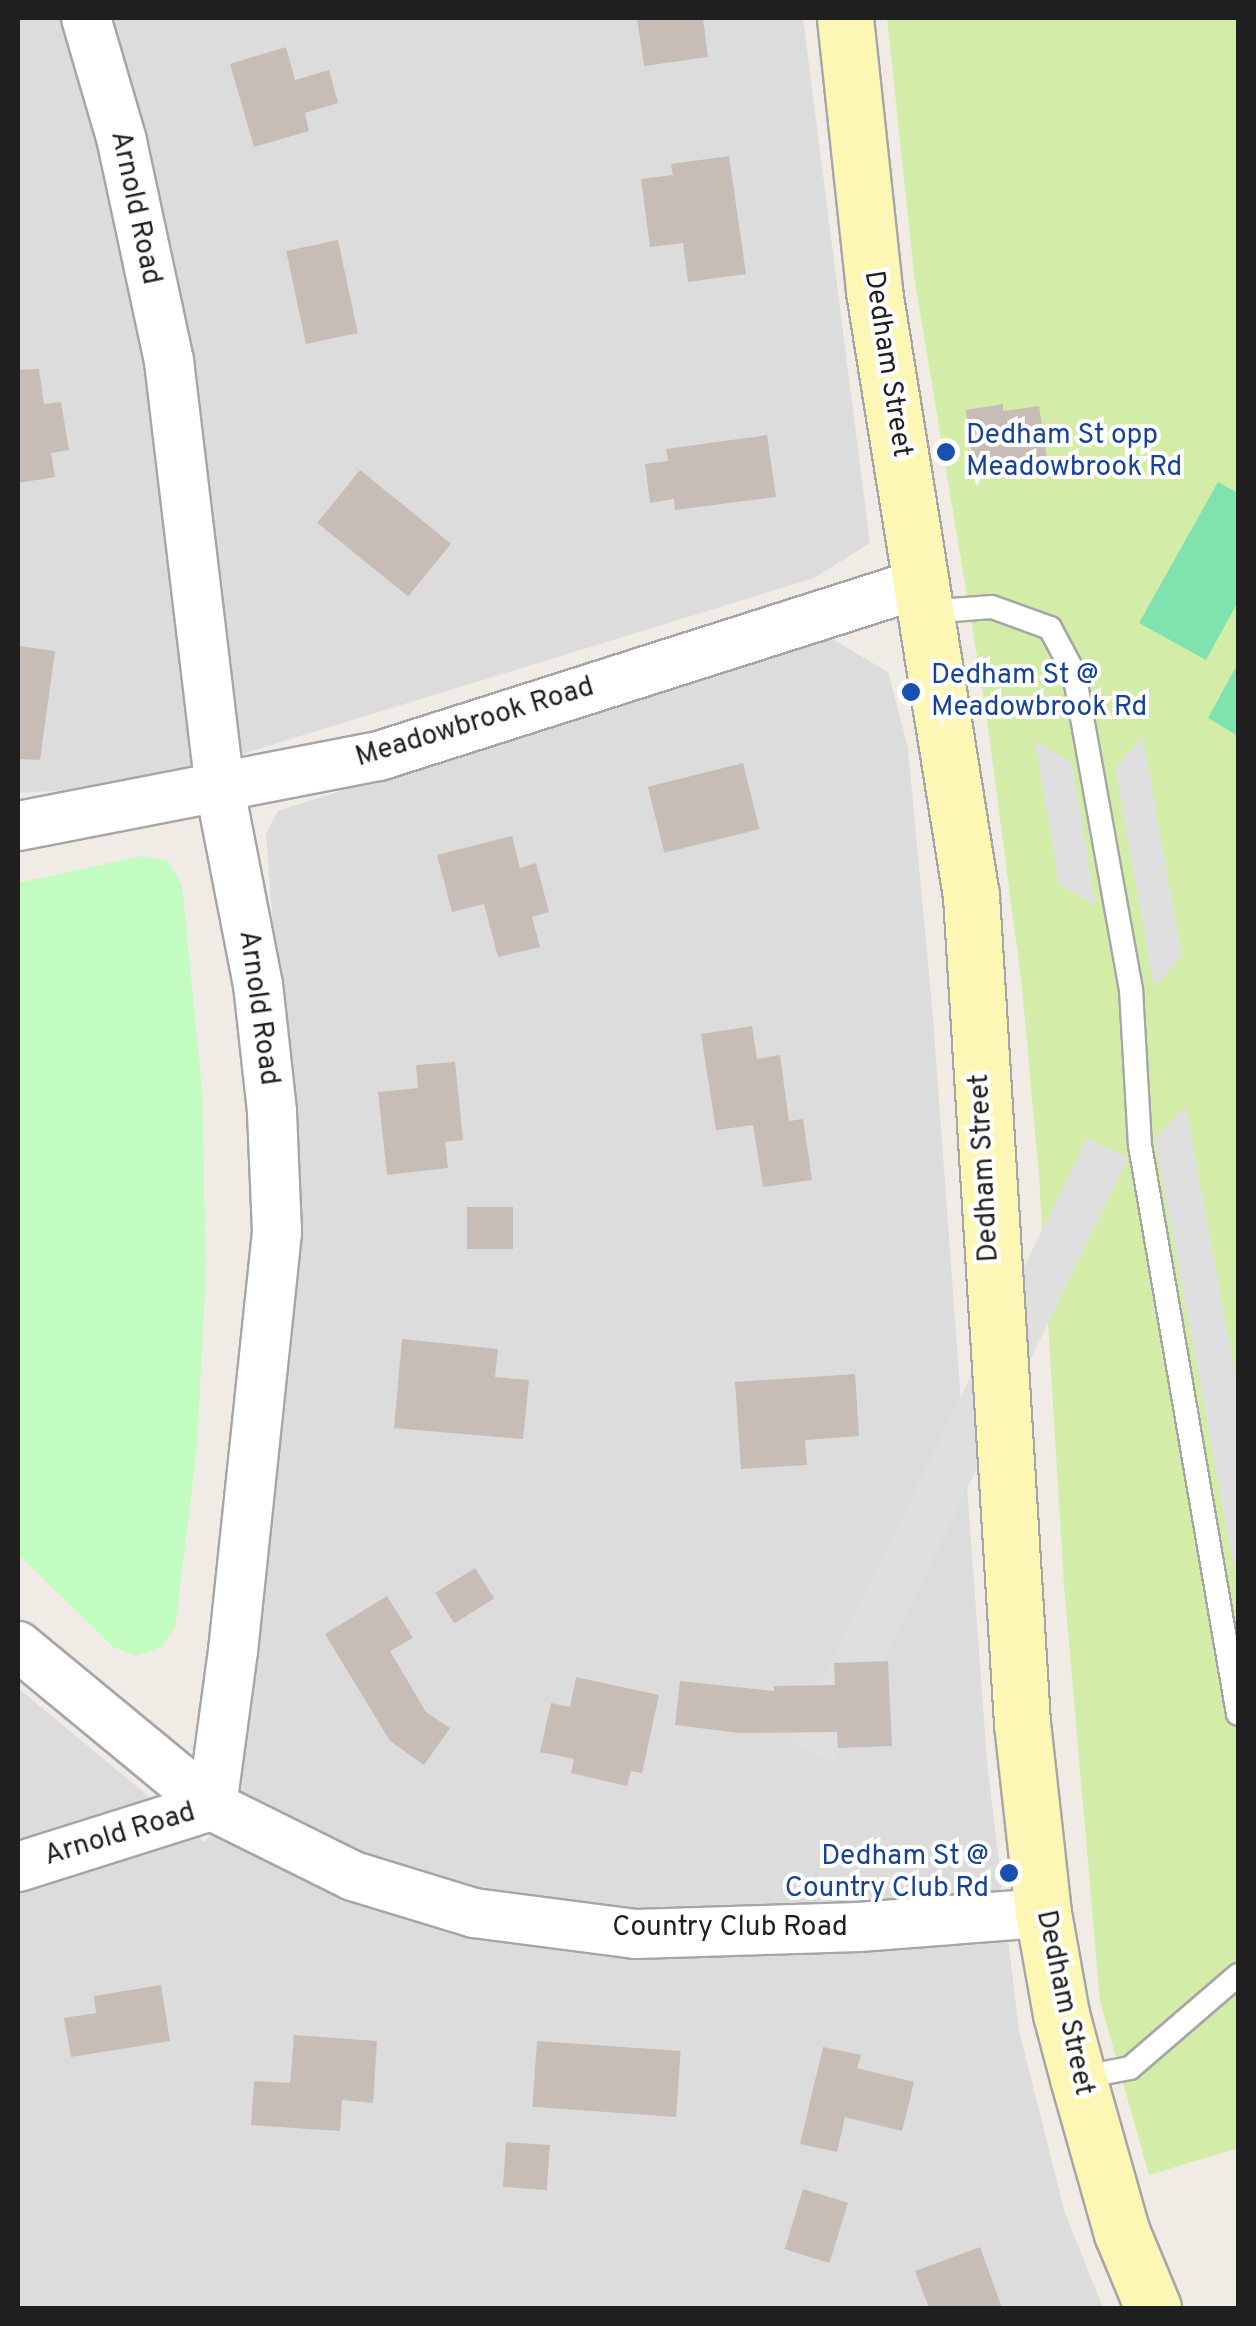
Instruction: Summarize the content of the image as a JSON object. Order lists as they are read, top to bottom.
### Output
{
  "streets": {
    "main road": ["Dedham Street"],
    "street": ["Arnold Road", "Meadowbrook Road", "Country Club Road"]
  },
  "crossings": [
    ["Arnold Road", "Meadowbrook Road"],
    ["Arnold Road", "Country Club Road"],
    ["Dedham Street", "Meadowbrook Road"],
    ["Dedham Street", "Country Club Road"]
  ],
  "places": ["Dedham St opp Meadowbrook Rd", "Dedham St @ Meadowbrook Rd", "Dedham St @ Country Club Rd"]
}
